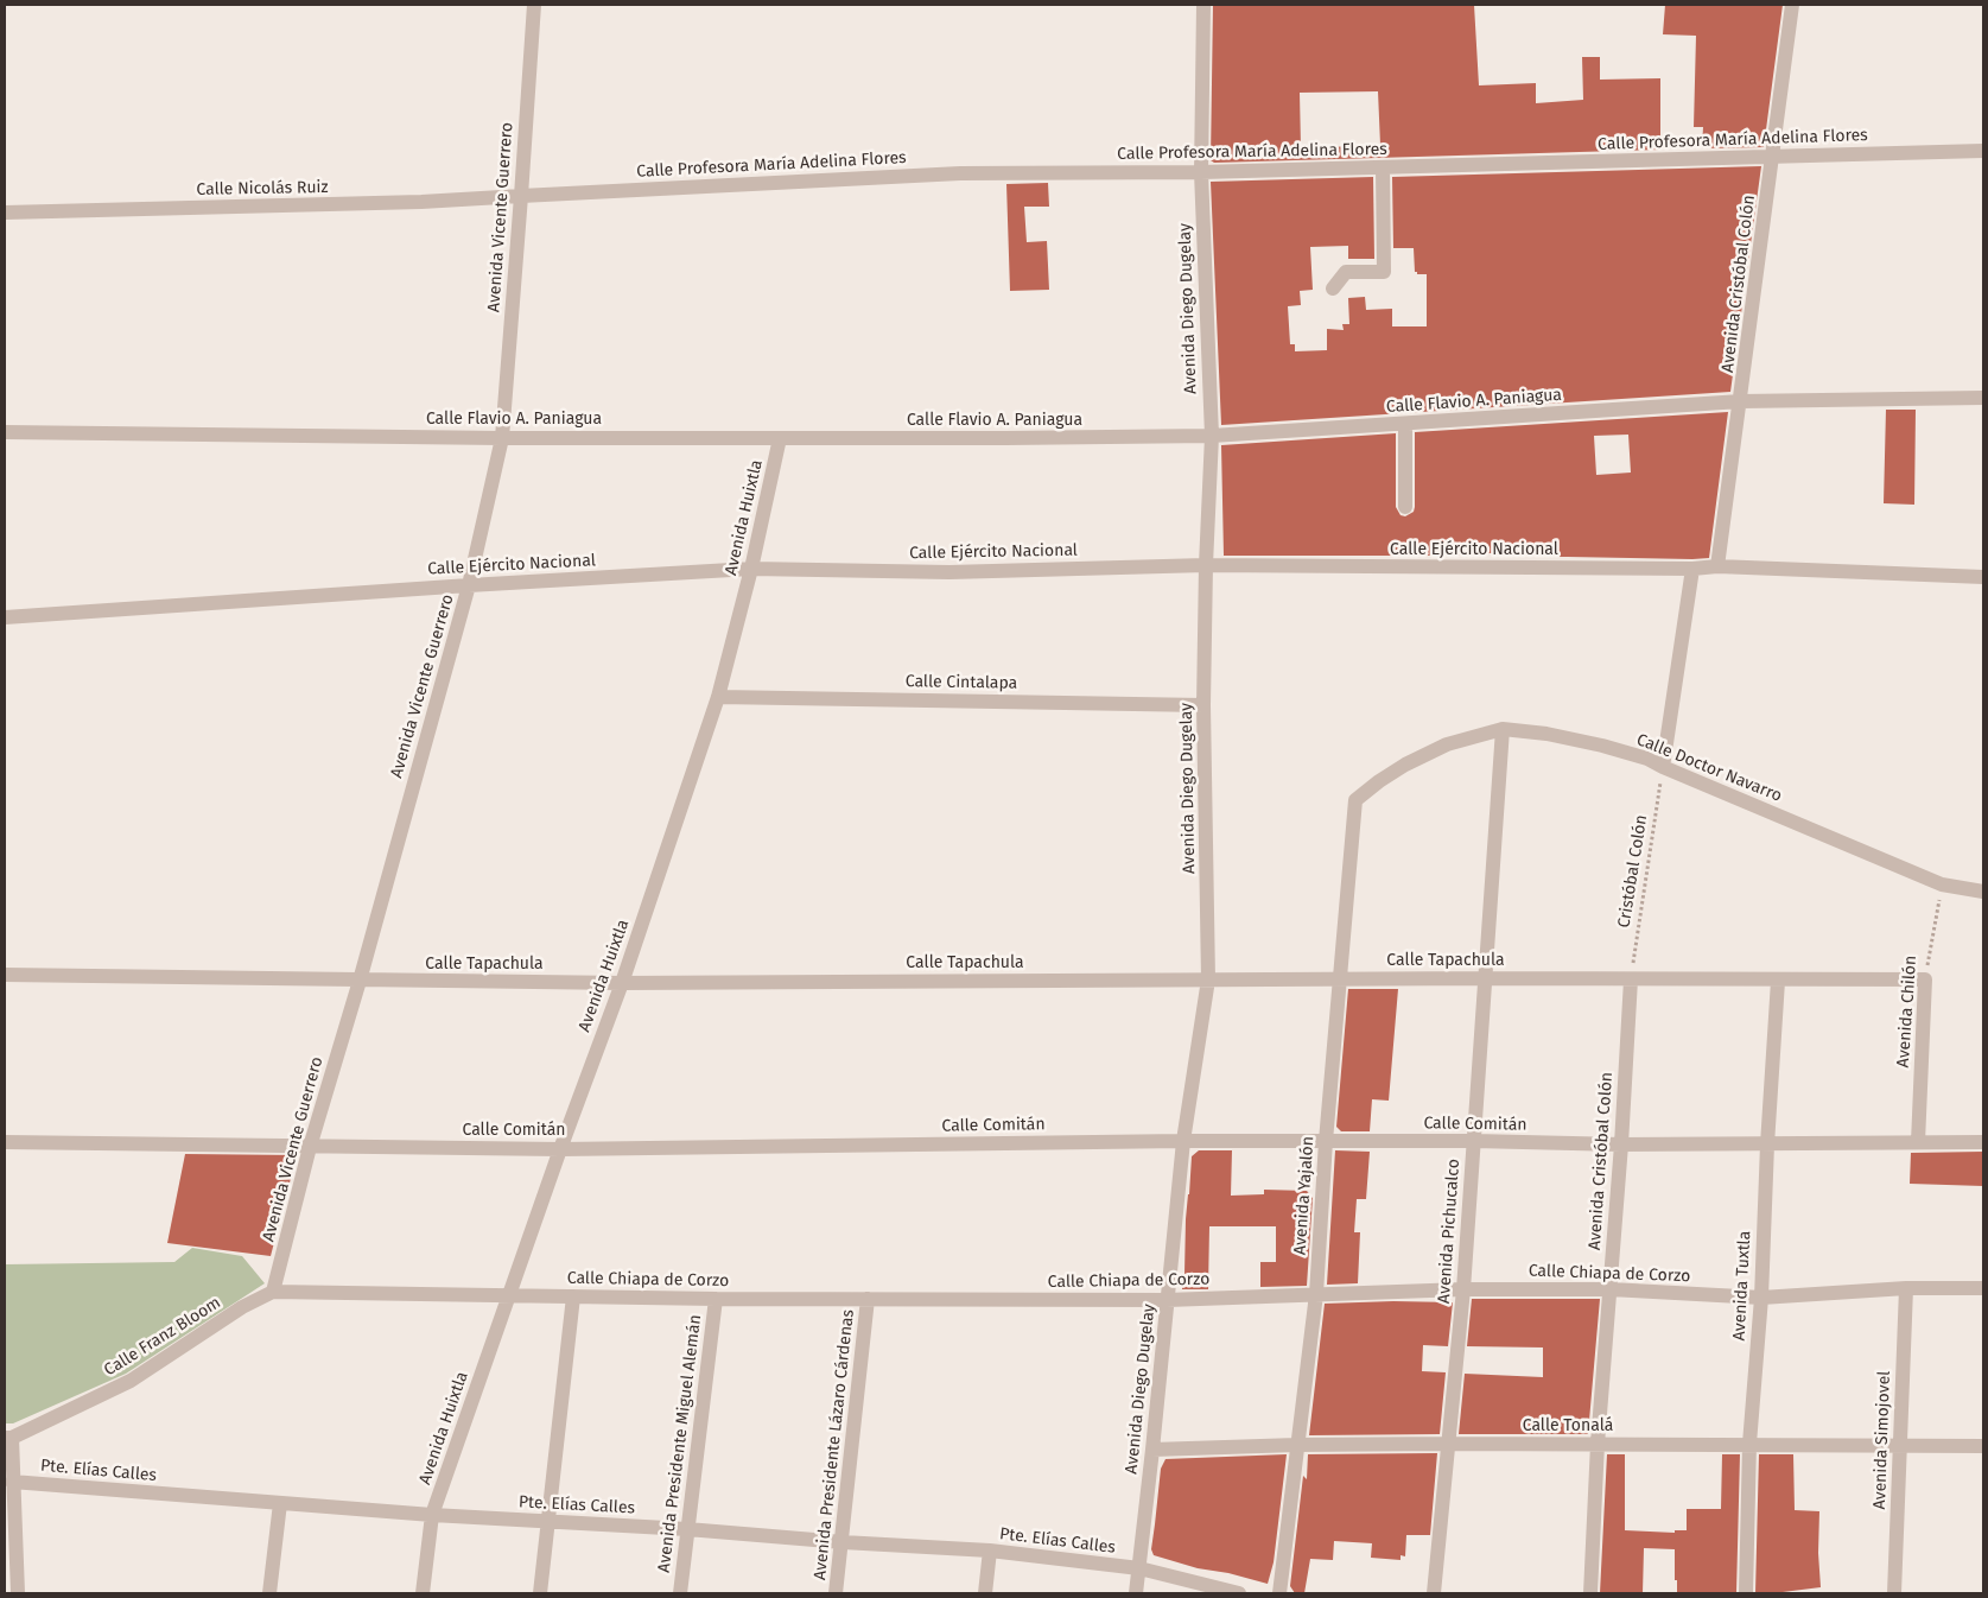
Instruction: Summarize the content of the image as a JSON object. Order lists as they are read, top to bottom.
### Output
{
  "streets": {
    "street": [
      "Calle Profesora María Adelina Flores",
      "Calle Nicolás Ruiz",
      "Avenida Vicente Guerrero",
      "Avenida Cristóbal Colón",
      "Avenida Diego Dugelay",
      "Calle Flavio A. Paniagua",
      "Avenida Huixtla",
      "Calle Ejército Nacional",
      "Calle Cintalapa",
      "Calle Doctor Navarro",
      "Calle Tapachula",
      "Avenida Chilón",
      "Calle Comitán",
      "Avenida Yajalón",
      "Avenida Pichucalco",
      "Calle Chiapa de Corzo",
      "Avenida Tuxtla",
      "Calle Franz Bloom",
      "Calle Tonalá",
      "Avenida Simojovel",
      "Avenida Presidente Miguel Alemán",
      "Avenida Presidente Lázaro Cárdenas",
      "Pte. Elías Calles"
    ],
    "path": ["Cristóbal Colón"]
  },
  "crossings": [
    ["Calle Profesora María Adelina Flores", "Calle Nicolás Ruiz"],
    ["Calle Profesora María Adelina Flores", "Avenida Vicente Guerrero"],
    ["Calle Profesora María Adelina Flores", "Avenida Cristóbal Colón"],
    ["Calle Profesora María Adelina Flores", "Avenida Diego Dugelay"],
    ["Calle Nicolás Ruiz", "Avenida Vicente Guerrero"],
    ["Avenida Vicente Guerrero", "Calle Flavio A. Paniagua"],
    ["Avenida Vicente Guerrero", "Calle Ejército Nacional"],
    ["Avenida Vicente Guerrero", "Calle Tapachula"],
    ["Avenida Vicente Guerrero", "Calle Comitán"],
    ["Avenida Vicente Guerrero", "Calle Chiapa de Corzo"],
    ["Avenida Vicente Guerrero", "Calle Franz Bloom"],
    ["Avenida Cristóbal Colón", "Calle Flavio A. Paniagua"],
    ["Avenida Cristóbal Colón", "Calle Ejército Nacional"],
    ["Avenida Cristóbal Colón", "Cristóbal Colón"],
    ["Avenida Cristóbal Colón", "Calle Tapachula"],
    ["Avenida Cristóbal Colón", "Calle Comitán"],
    ["Avenida Cristóbal Colón", "Calle Chiapa de Corzo"],
    ["Avenida Cristóbal Colón", "Calle Tonalá"],
    ["Avenida Diego Dugelay", "Calle Flavio A. Paniagua"],
    ["Avenida Diego Dugelay", "Calle Ejército Nacional"],
    ["Avenida Diego Dugelay", "Calle Cintalapa"],
    ["Avenida Diego Dugelay", "Calle Tapachula"],
    ["Avenida Diego Dugelay", "Calle Comitán"],
    ["Avenida Diego Dugelay", "Calle Chiapa de Corzo"],
    ["Avenida Diego Dugelay", "Calle Tonalá"],
    ["Avenida Diego Dugelay", "Pte. Elías Calles"],
    ["Calle Flavio A. Paniagua", "Avenida Huixtla"],
    ["Avenida Huixtla", "Calle Ejército Nacional"],
    ["Avenida Huixtla", "Calle Cintalapa"],
    ["Avenida Huixtla", "Calle Tapachula"],
    ["Avenida Huixtla", "Calle Comitán"],
    ["Avenida Huixtla", "Calle Chiapa de Corzo"],
    ["Avenida Huixtla", "Pte. Elías Calles"],
    ["Calle Doctor Navarro", "Cristóbal Colón"],
    ["Calle Doctor Navarro", "Avenida Chilón"],
    ["Calle Doctor Navarro", "Avenida Yajalón"],
    ["Calle Doctor Navarro", "Avenida Pichucalco"],
    ["Cristóbal Colón", "Calle Tapachula"],
    ["Calle Tapachula", "Avenida Chilón"],
    ["Calle Tapachula", "Avenida Yajalón"],
    ["Calle Tapachula", "Avenida Pichucalco"],
    ["Calle Tapachula", "Avenida Tuxtla"],
    ["Avenida Chilón", "Calle Comitán"],
    ["Calle Comitán", "Avenida Yajalón"],
    ["Calle Comitán", "Avenida Pichucalco"],
    ["Calle Comitán", "Avenida Tuxtla"],
    ["Avenida Yajalón", "Calle Chiapa de Corzo"],
    ["Avenida Yajalón", "Calle Tonalá"],
    ["Avenida Pichucalco", "Calle Chiapa de Corzo"],
    ["Avenida Pichucalco", "Calle Tonalá"],
    ["Calle Chiapa de Corzo", "Avenida Tuxtla"],
    ["Calle Chiapa de Corzo", "Calle Franz Bloom"],
    ["Calle Chiapa de Corzo", "Avenida Simojovel"],
    ["Calle Chiapa de Corzo", "Avenida Presidente Miguel Alemán"],
    ["Calle Chiapa de Corzo", "Avenida Presidente Lázaro Cárdenas"],
    ["Avenida Tuxtla", "Calle Tonalá"],
    ["Calle Tonalá", "Avenida Simojovel"],
    ["Avenida Presidente Miguel Alemán", "Pte. Elías Calles"],
    ["Avenida Presidente Lázaro Cárdenas", "Pte. Elías Calles"]
  ]
}
